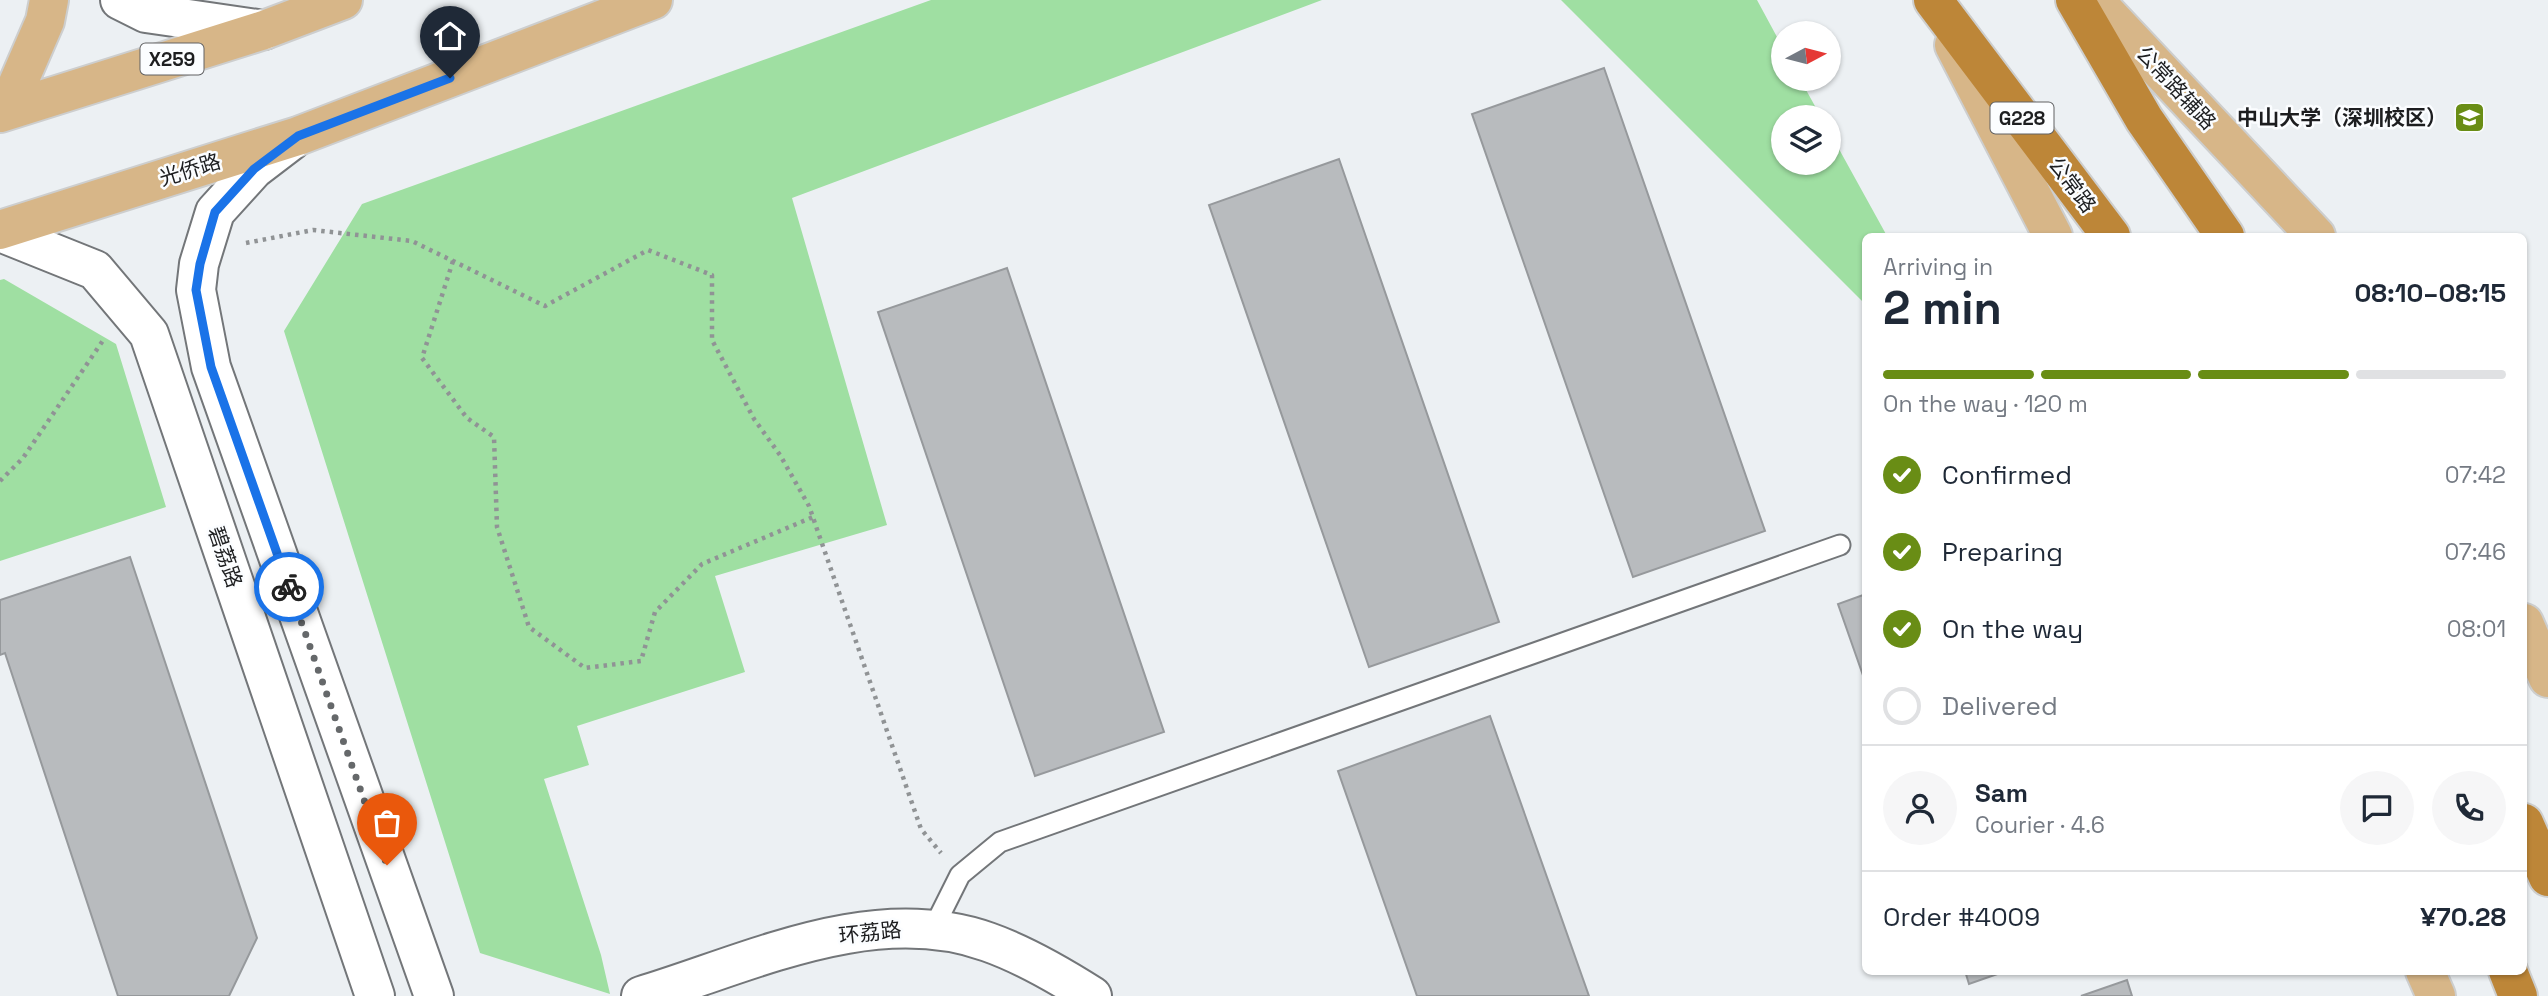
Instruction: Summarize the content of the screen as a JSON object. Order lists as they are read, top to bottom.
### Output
{
  "streets": {
    "highway": ["G228", "公常路"],
    "main road": ["X259", "公常路辅路", "光侨路"],
    "street": ["碧荔路", "环荔路"]
  },
  "crossings": [
    ["光侨路", "碧荔路"]
  ],
  "places": {
    "school or university": ["中山大学（深圳校区）"]
  },
  "north": "right",
  "page": {
    "heading": ["2 min", "Arriving in", "08:10–08:15"],
    "panel": [
      "Sam",
      "Courier · 4.6",
      "Order #4009",
      "¥70.28"
    ],
    "bar": "On the way · 120 m",
    "list": [
      ["Confirmed", "07:42"],
      ["Preparing", "07:46"],
      ["On the way", "08:01"],
      "Delivered"
    ]
  }
}
